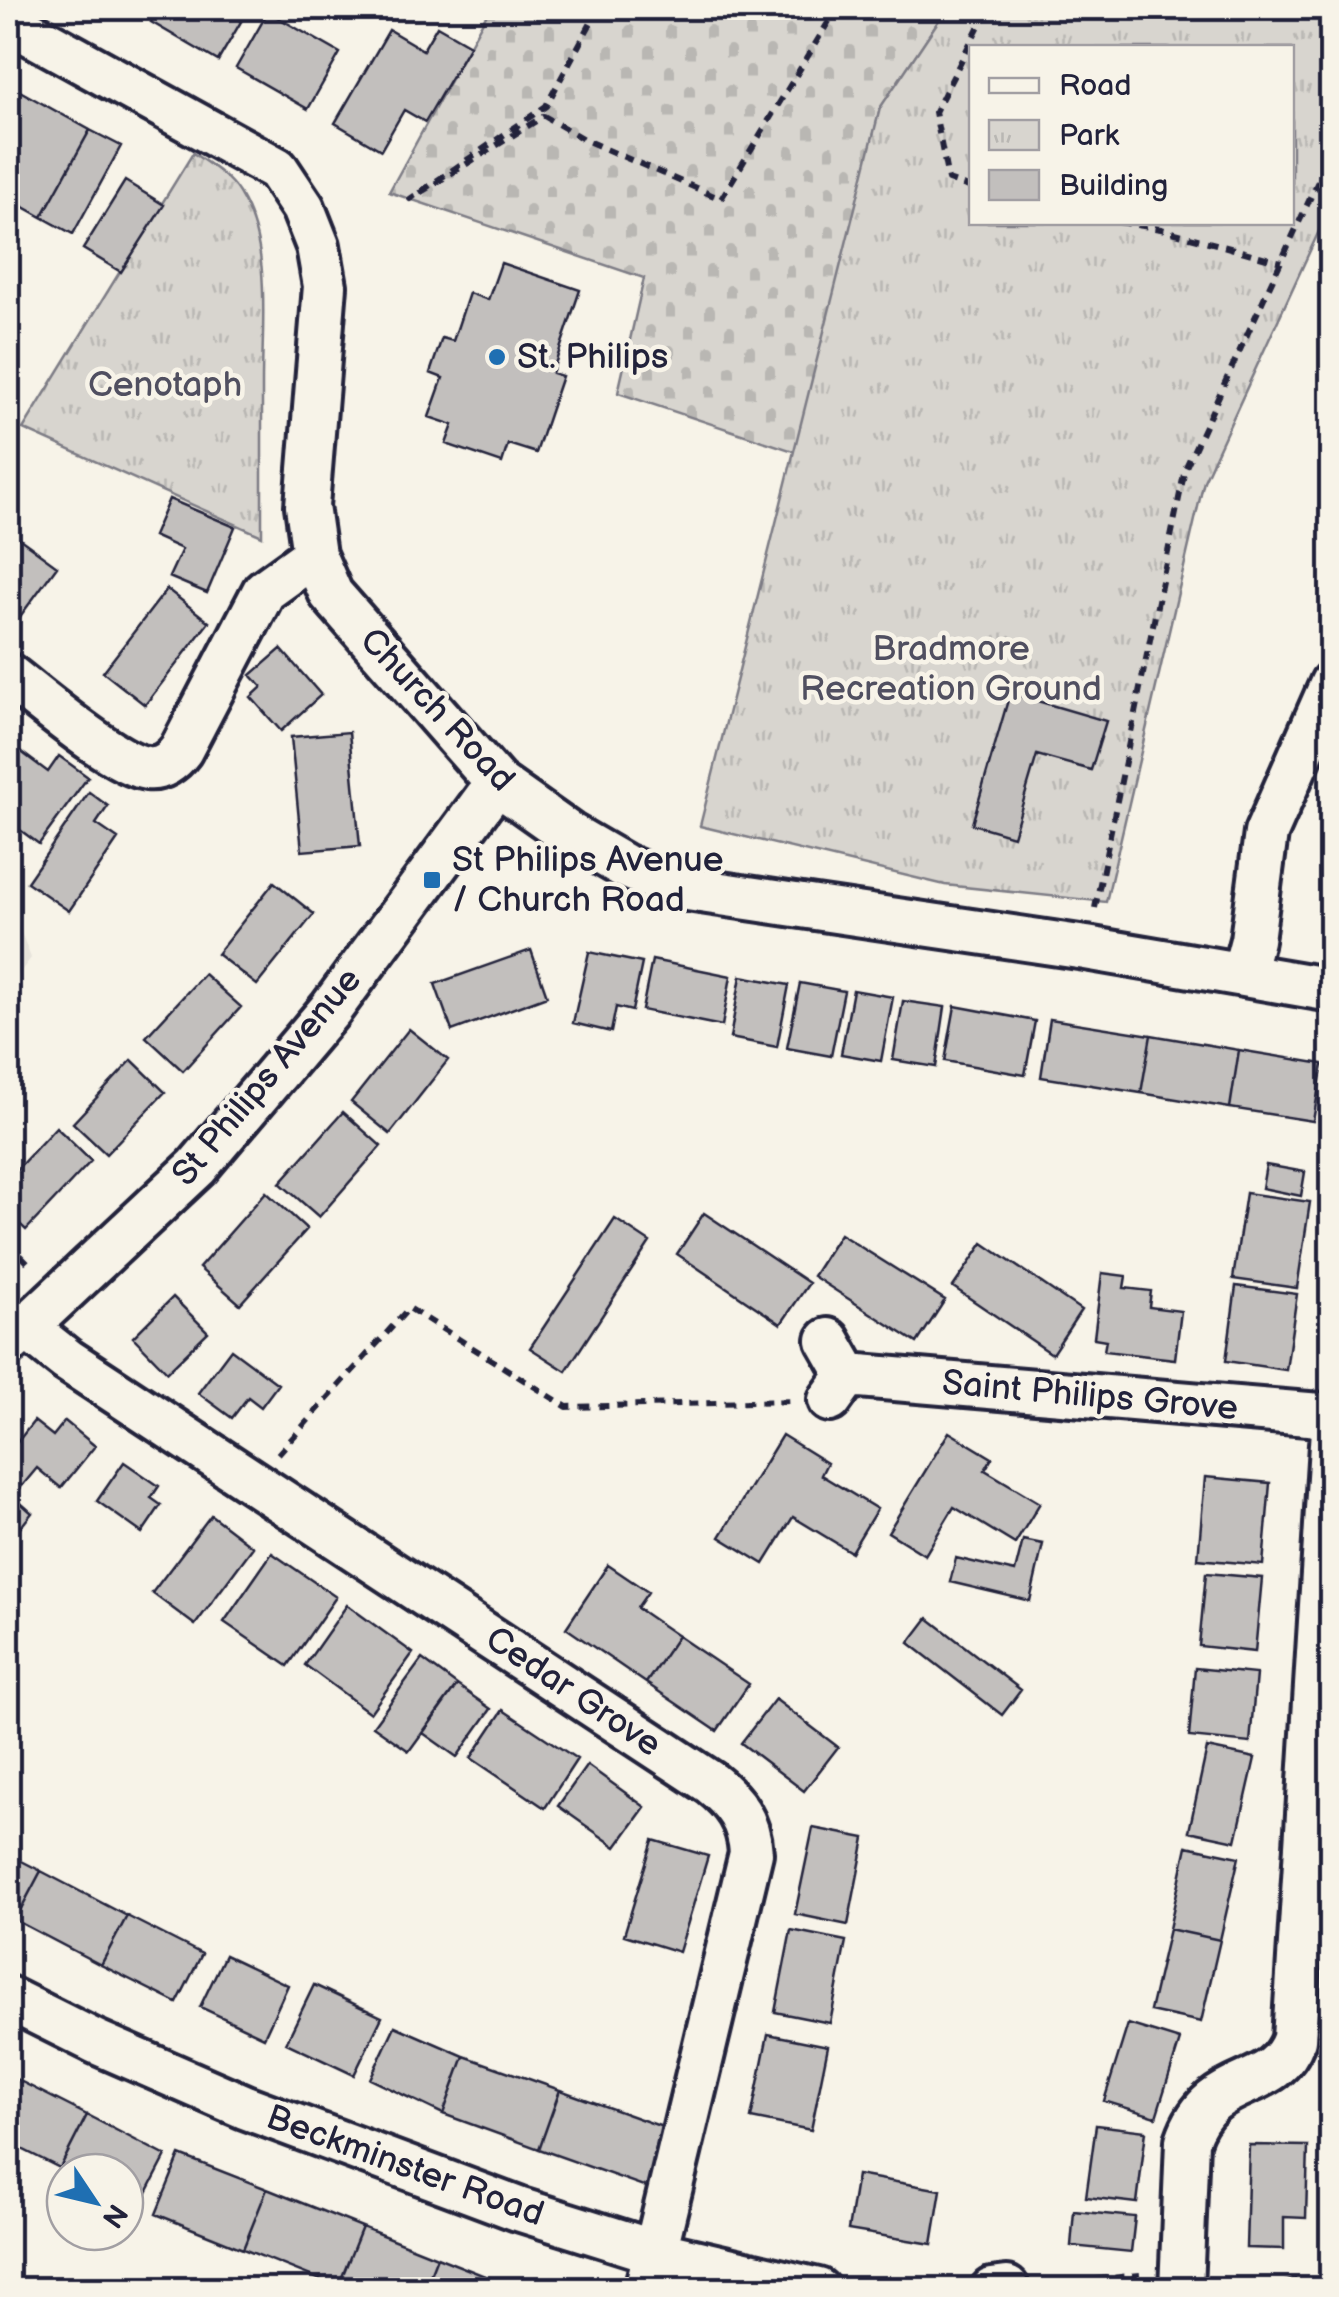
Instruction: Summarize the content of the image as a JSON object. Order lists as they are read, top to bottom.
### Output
{
  "streets": {
    "street": [
      "Church Road",
      "St Philips Avenue",
      "Saint Philips Grove",
      "Cedar Grove",
      "Beckminster Road"
    ]
  },
  "crossings": [
    ["Church Road", "St Philips Avenue"],
    ["St Philips Avenue", "Cedar Grove"],
    ["Cedar Grove", "Beckminster Road"]
  ],
  "parks": ["Cenotaph", "Bradmore Recreation Ground"],
  "places": {
    "other": ["St. Philips"],
    "transit": ["St Philips Avenue / Church Road"]
  },
  "legend": ["Road", "Park", "Building"],
  "north": "bottom right"
}
